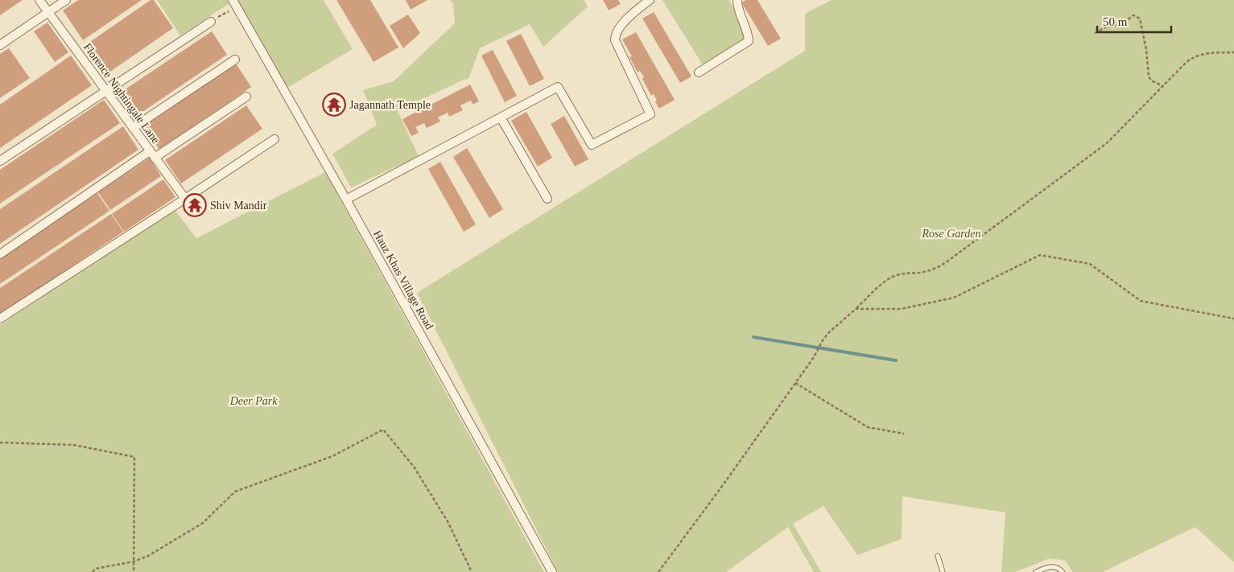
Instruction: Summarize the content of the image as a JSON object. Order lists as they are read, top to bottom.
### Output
{
  "streets": {
    "street": ["Florence Nightingale Lane", "Hauz Khas Village Road"]
  },
  "parks": ["Rose Garden", "Deer Park"],
  "places": {
    "temple": ["Jagannath Temple", "Shiv Mandir"]
  },
  "scale_bar": "50 m"
}
